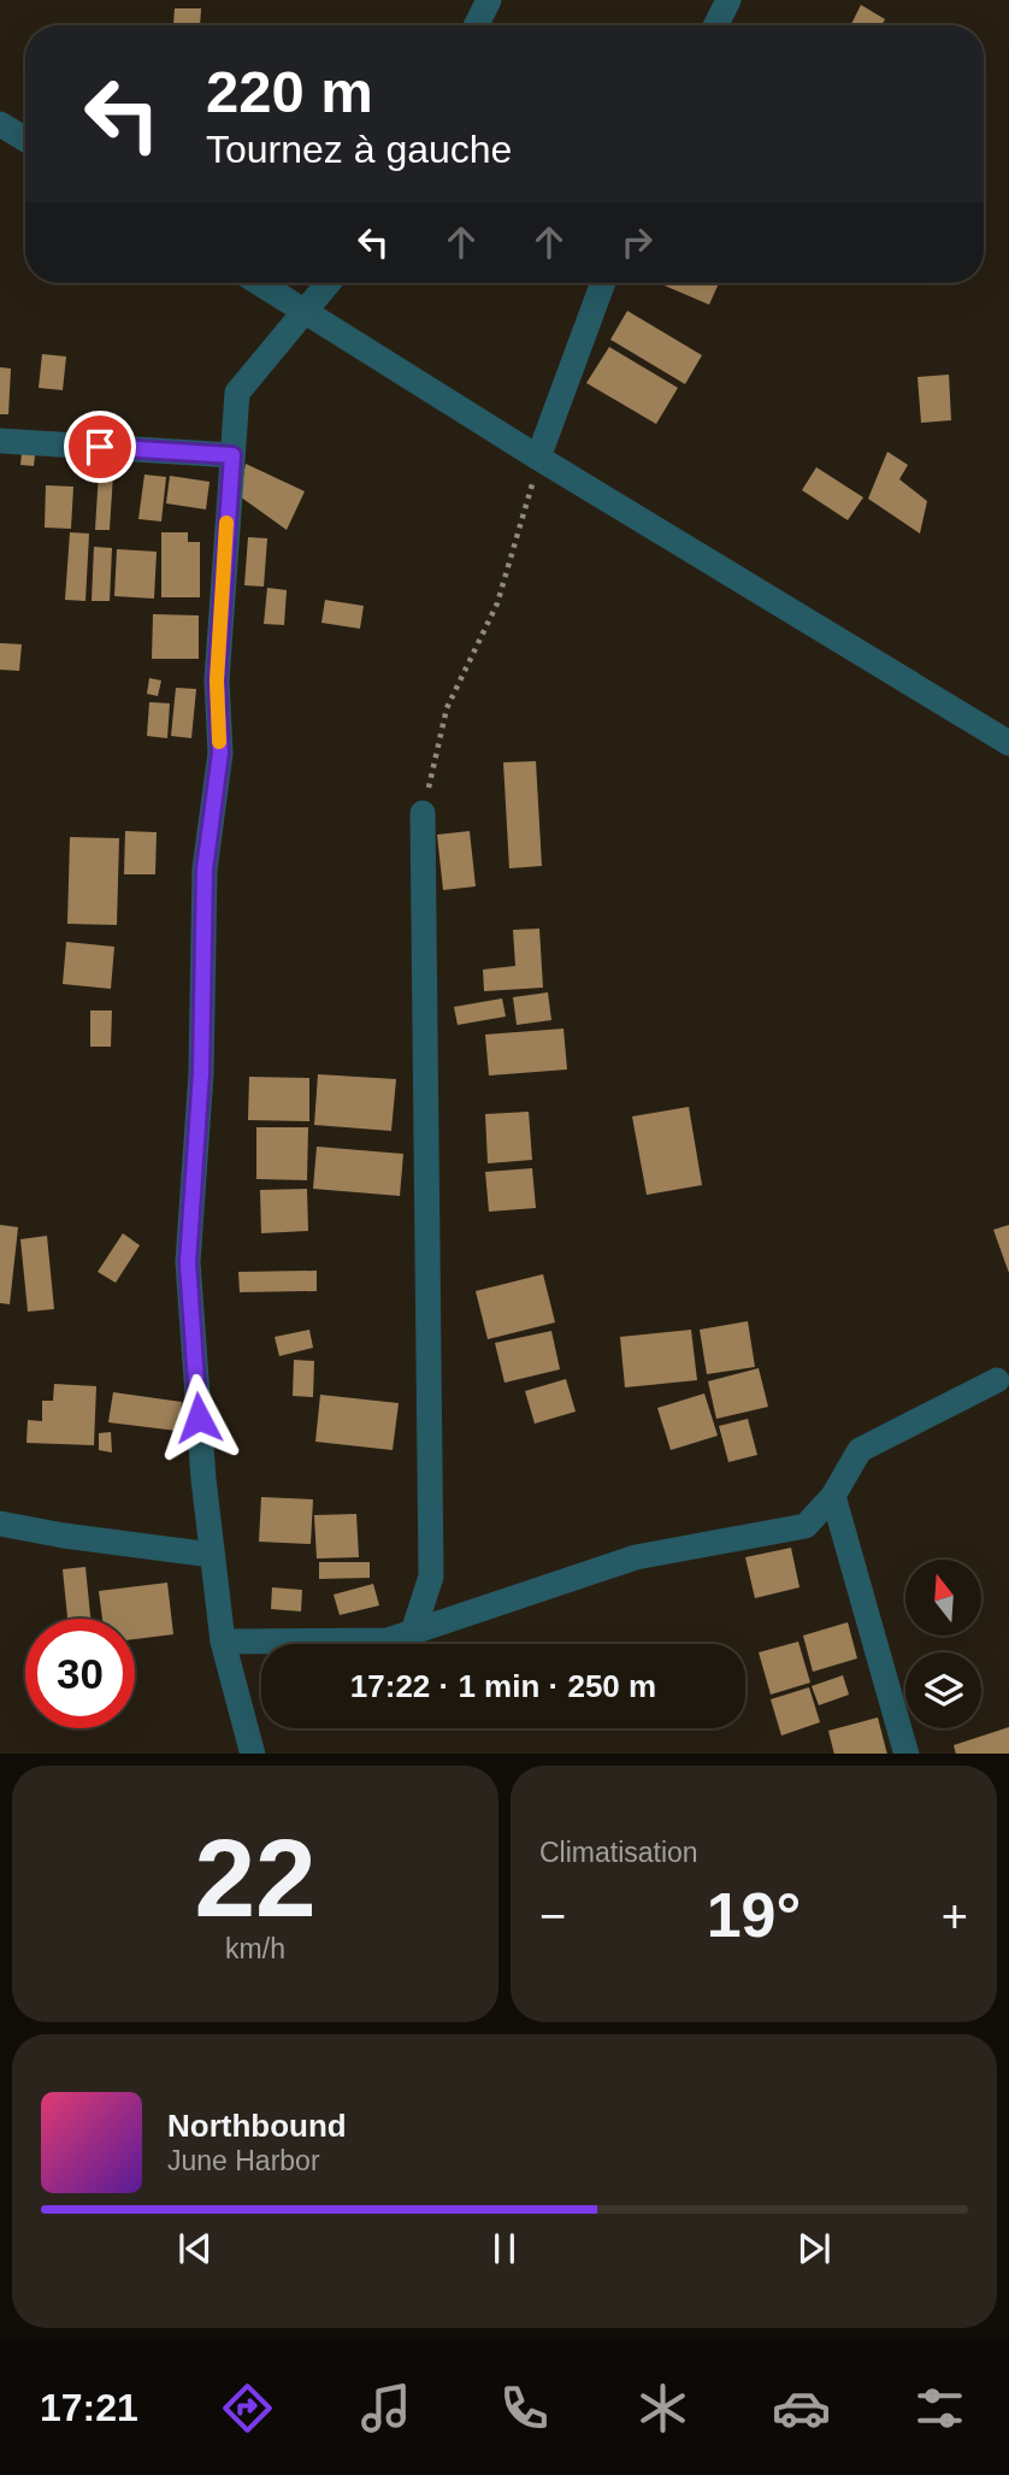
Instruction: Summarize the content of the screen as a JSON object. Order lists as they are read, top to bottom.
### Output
{
  "north": "top",
  "page": {
    "turn": ["220 m", "Tournez à gauche"],
    "limit": "30",
    "trip": "17:22 · 1 min · 250 m",
    "tile": [
      ["22", "km/h"],
      "Climatisation"
    ],
    "heat": ["−", "19°", "+"],
    "song": ["Northbound", "June Harbor"],
    "tabs": "17:21"
  }
}
